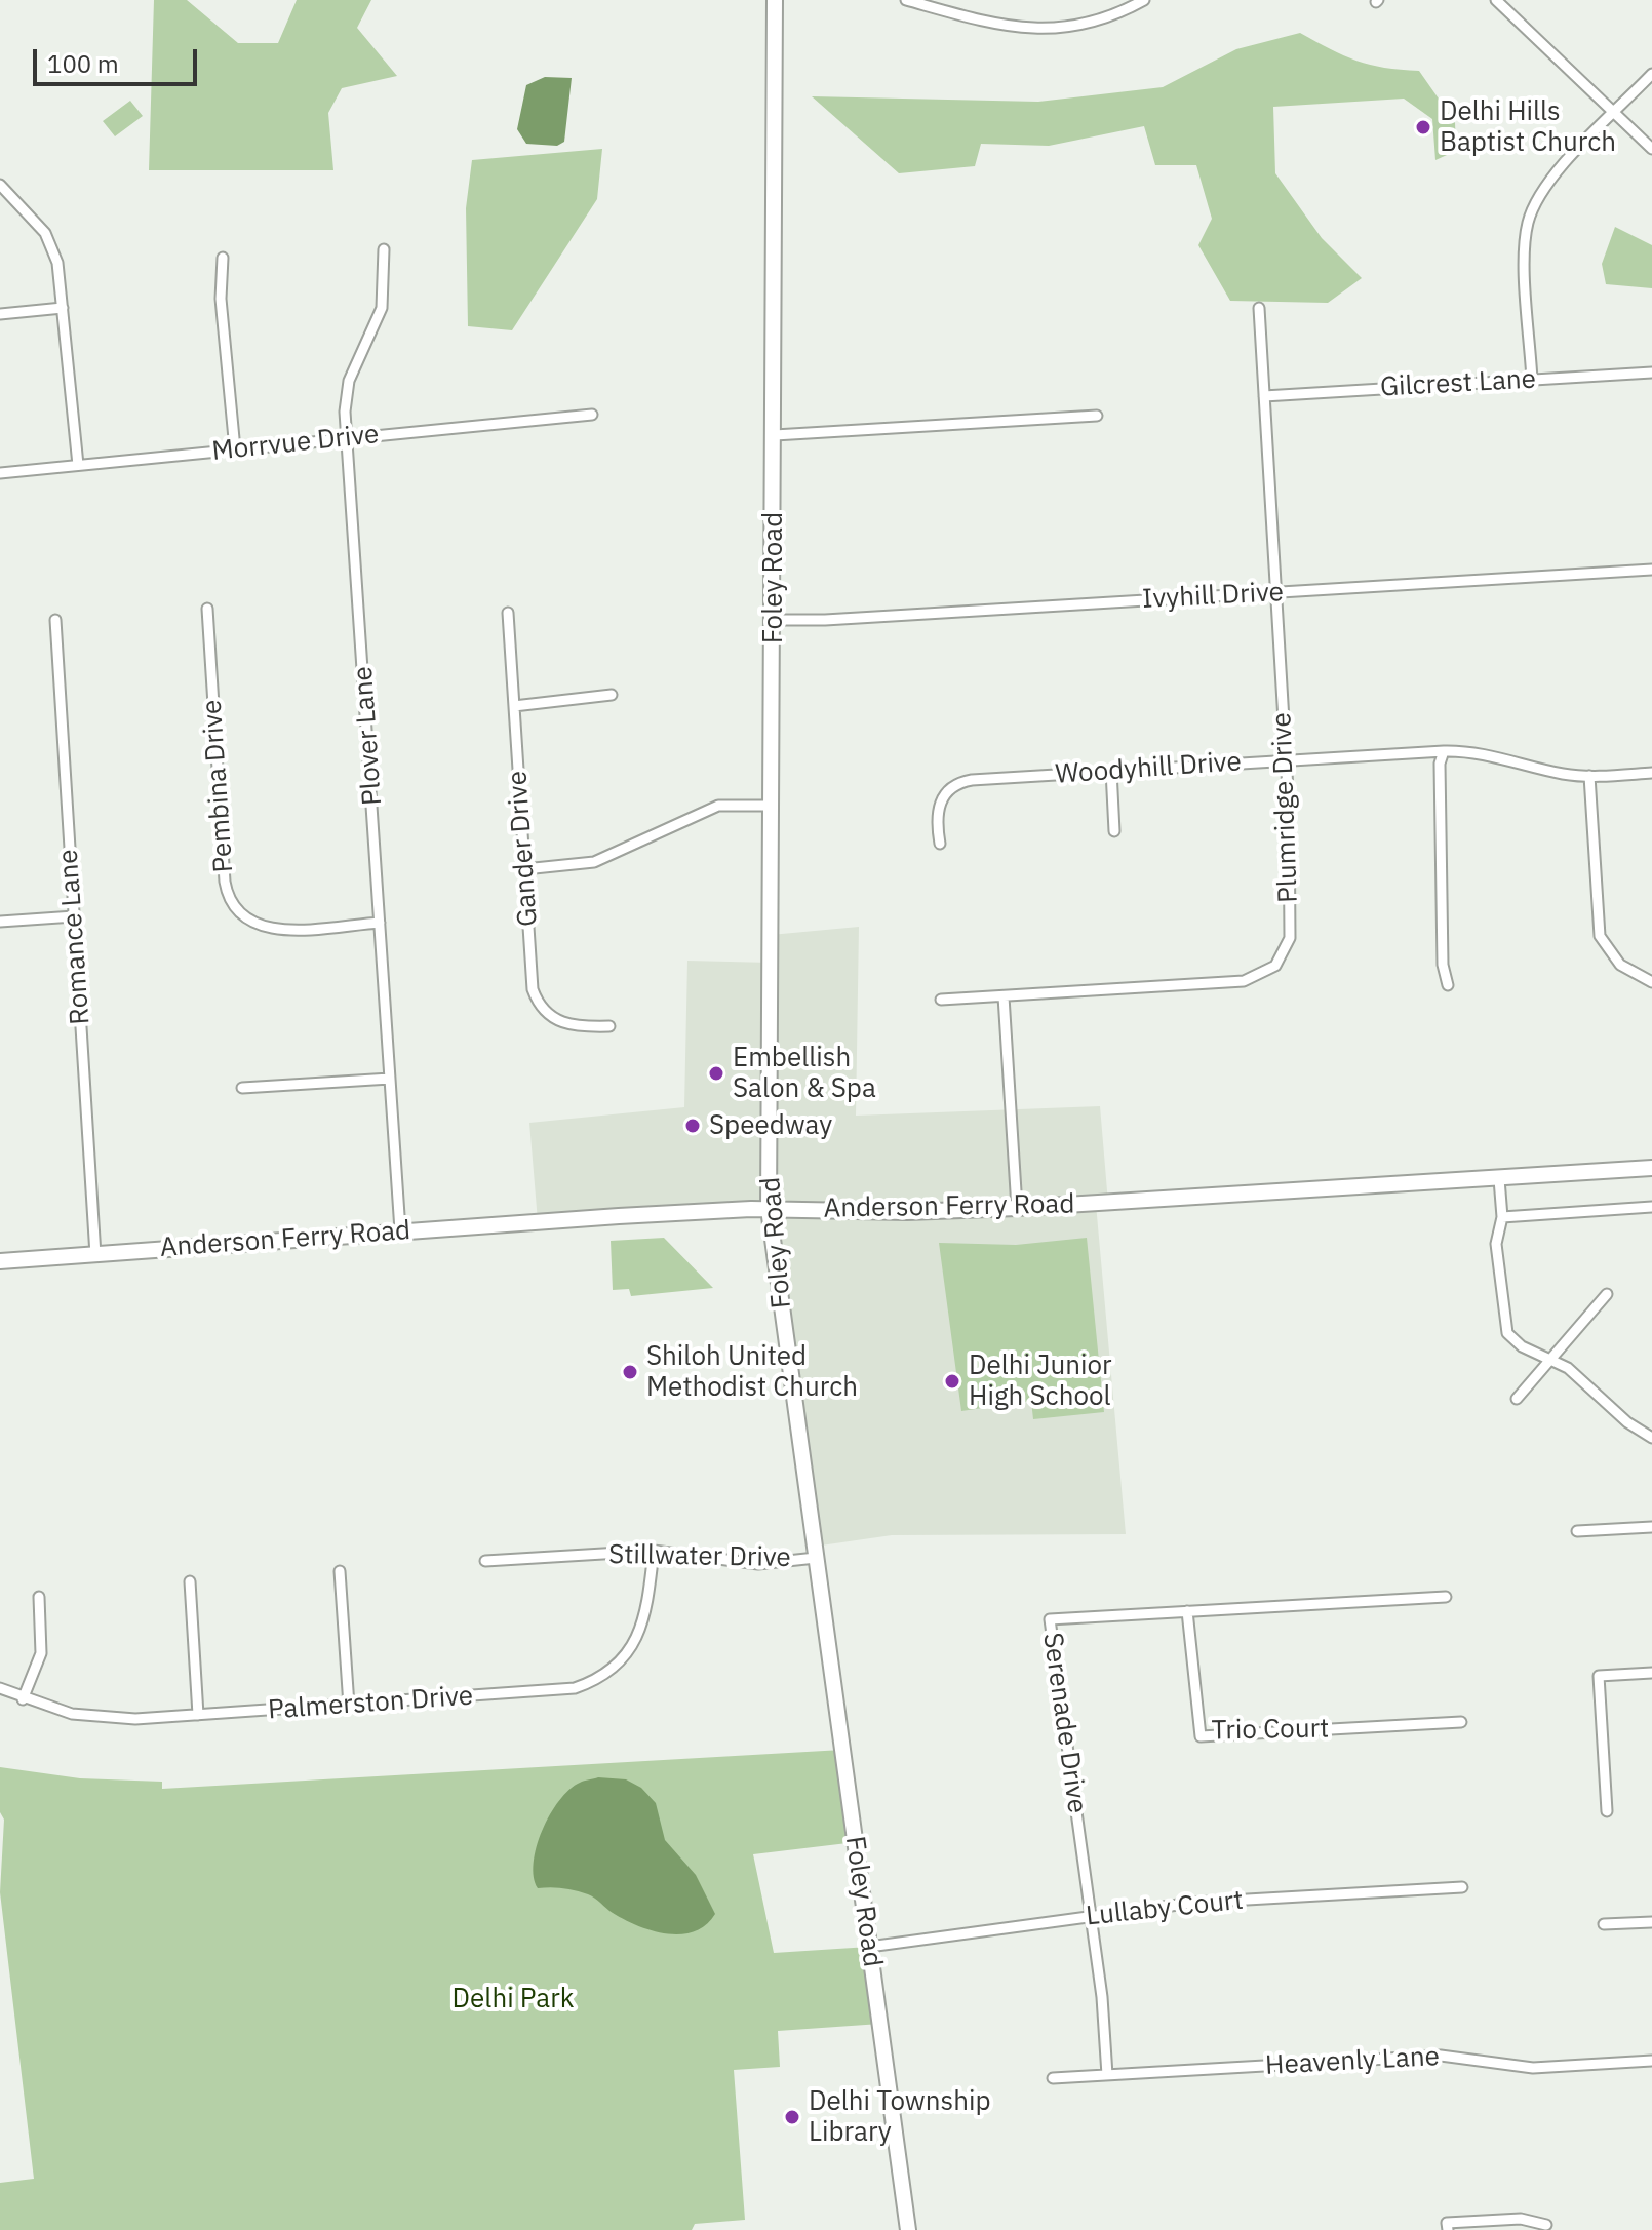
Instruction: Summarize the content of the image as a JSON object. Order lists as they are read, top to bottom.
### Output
{
  "streets": {
    "street": [
      "Gilcrest Lane",
      "Morrvue Drive",
      "Foley Road",
      "Ivyhill Drive",
      "Plover Lane",
      "Woodyhill Drive",
      "Pembina Drive",
      "Plumridge Drive",
      "Gander Drive",
      "Romance Lane",
      "Anderson Ferry Road",
      "Stillwater Drive",
      "Palmerston Drive",
      "Serenade Drive",
      "Trio Court",
      "Lullaby Court",
      "Heavenly Lane"
    ]
  },
  "crossings": [
    ["Gilcrest Lane", "Plumridge Drive"],
    ["Morrvue Drive", "Plover Lane"],
    ["Foley Road", "Ivyhill Drive"],
    ["Foley Road", "Anderson Ferry Road"],
    ["Foley Road", "Stillwater Drive"],
    ["Foley Road", "Lullaby Court"],
    ["Ivyhill Drive", "Plumridge Drive"],
    ["Plover Lane", "Pembina Drive"],
    ["Plover Lane", "Anderson Ferry Road"],
    ["Woodyhill Drive", "Plumridge Drive"],
    ["Romance Lane", "Anderson Ferry Road"],
    ["Stillwater Drive", "Palmerston Drive"],
    ["Serenade Drive", "Trio Court"],
    ["Serenade Drive", "Lullaby Court"],
    ["Serenade Drive", "Heavenly Lane"]
  ],
  "parks": ["Delhi Park"],
  "places": [
    "Delhi Hills Baptist Church",
    "Embellish Salon & Spa",
    "Speedway",
    "Shiloh United Methodist Church",
    "Delhi Junior High School",
    "Delhi Township Library"
  ],
  "scale_bar": "100 m"
}
